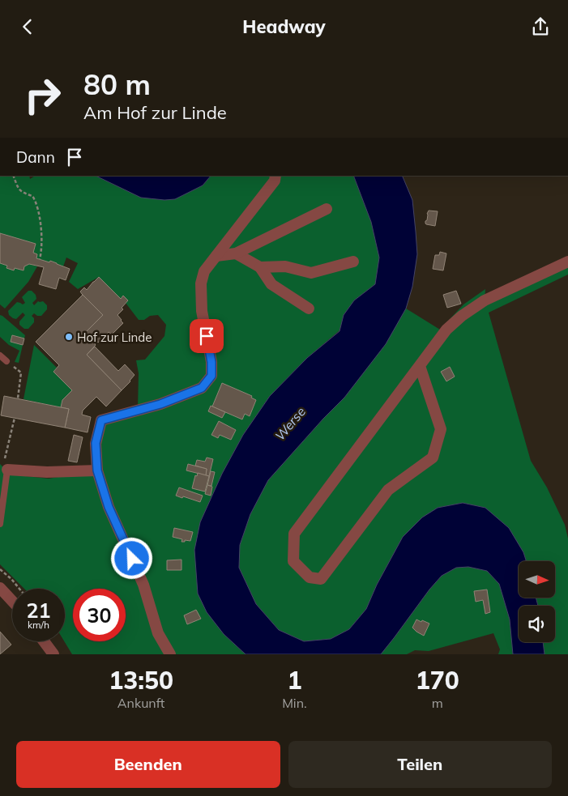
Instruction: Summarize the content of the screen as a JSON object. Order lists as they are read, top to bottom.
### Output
{
  "water": ["Werse"],
  "places": ["Hof zur Linde"],
  "north": "right",
  "page": {
    "header": "Headway",
    "turn": ["80 m", "Am Hof zur Linde"],
    "then": "Dann",
    "speed": "21 km/h",
    "limit": "30",
    "eta": [
      "13:50",
      "Ankunft",
      "1",
      "Min.",
      "170",
      "m"
    ],
    "buttons": ["Beenden", "Teilen"]
  }
}
